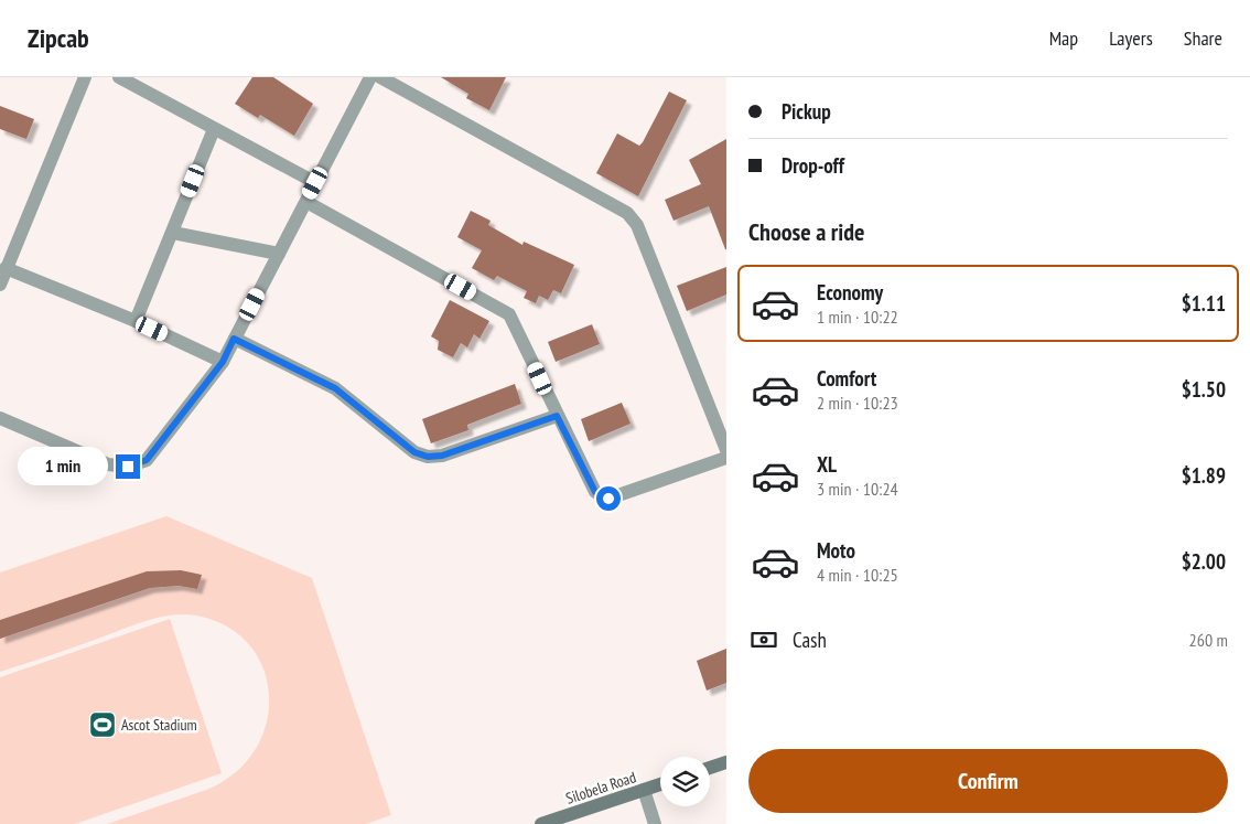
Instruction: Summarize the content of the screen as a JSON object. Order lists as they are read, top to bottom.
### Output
{
  "streets": {
    "street": ["Silobela Road"]
  },
  "places": {
    "sports": ["Ascot Stadium"]
  },
  "page": {
    "header": "Zipcab",
    "nav": ["Map", "Layers", "Share"],
    "banner": ["Pickup", "Drop-off"],
    "heading": "Choose a ride",
    "list": [
      {
        "name": "Economy",
        "note": "1 min · 10:22",
        "value": "$1.11"
      },
      {
        "name": "Comfort",
        "note": "2 min · 10:23",
        "value": "$1.50"
      },
      {
        "name": "XL",
        "note": "3 min · 10:24",
        "value": "$1.89"
      },
      {
        "name": "Moto",
        "note": "4 min · 10:25",
        "value": "$2.00"
      }
    ],
    "bubble": "1 min",
    "pay": ["Cash", "260 m"],
    "buttons": "Confirm"
  }
}
